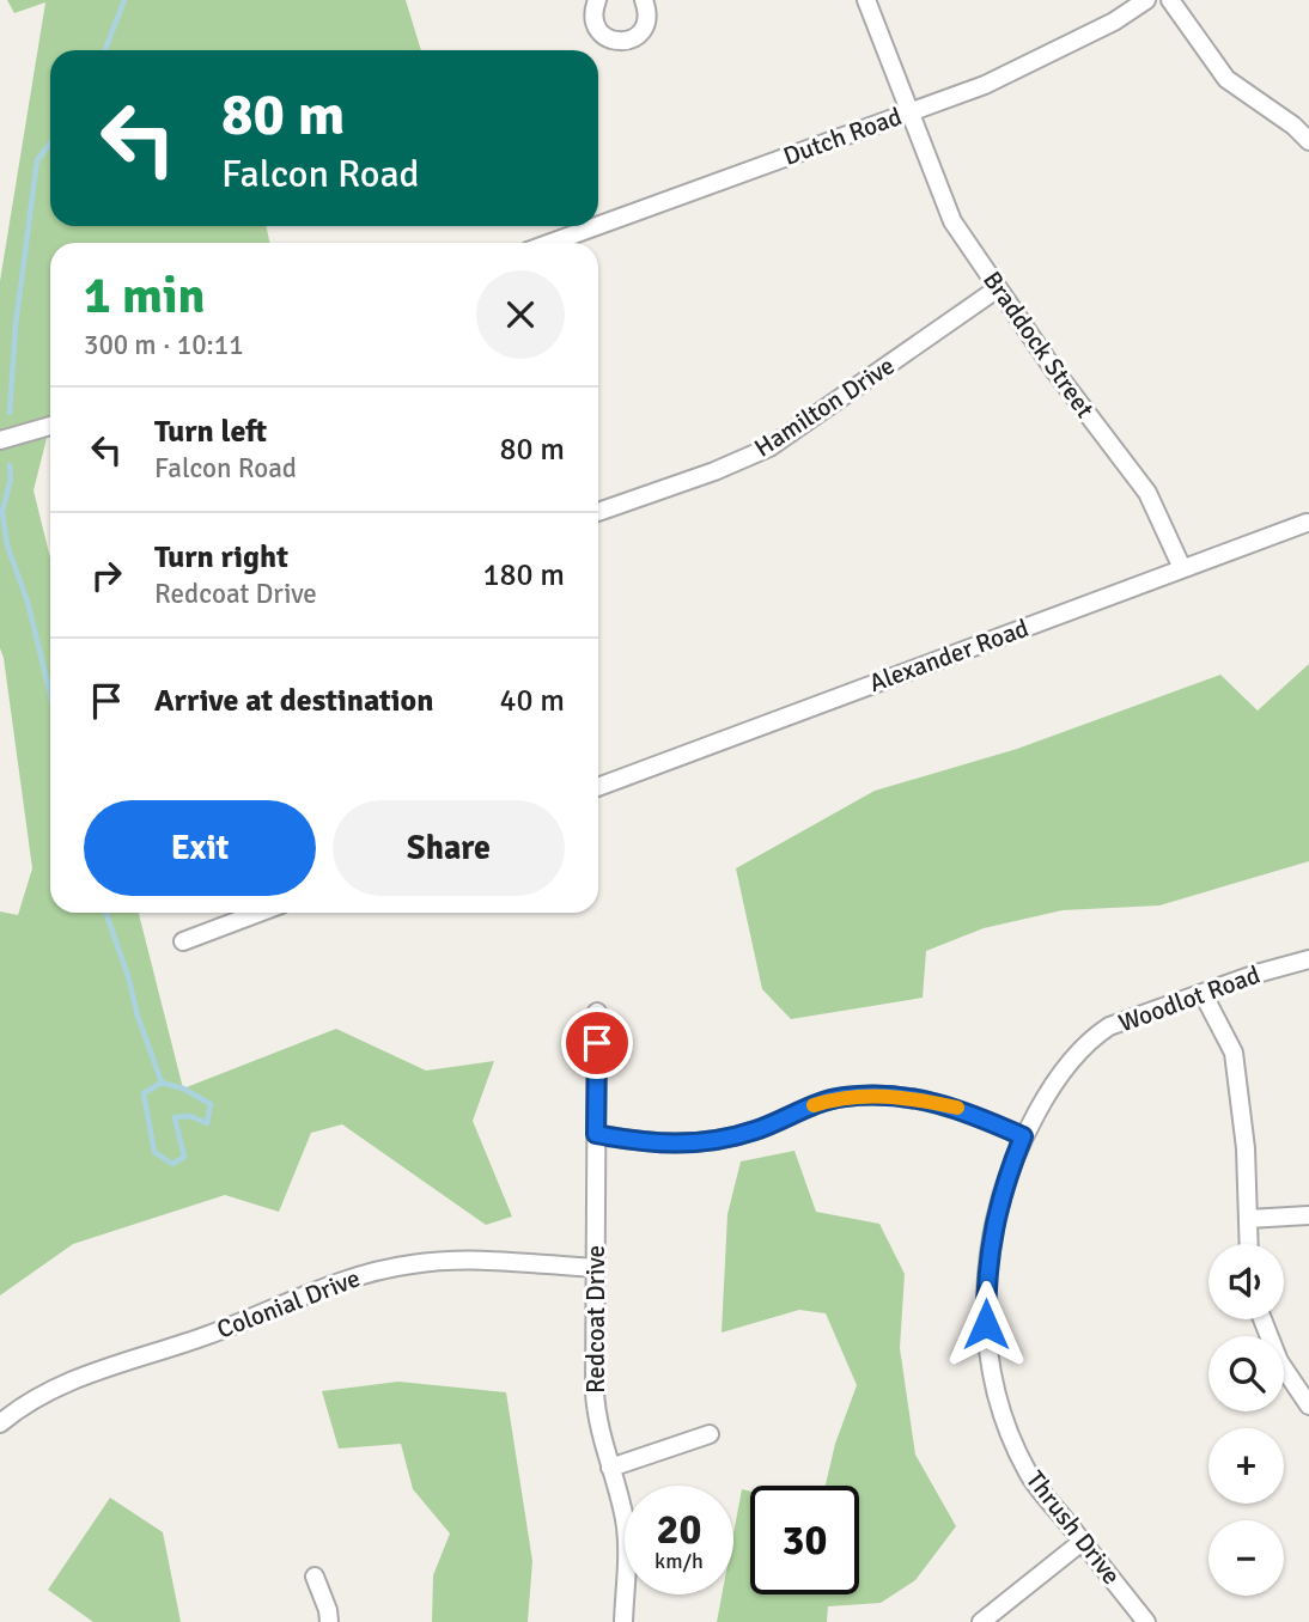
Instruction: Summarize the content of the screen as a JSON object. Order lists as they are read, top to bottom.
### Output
{
  "streets": {
    "street": [
      "Dutch Road",
      "Braddock Street",
      "Hamilton Drive",
      "Alexander Road",
      "Woodlot Road",
      "Colonial Drive",
      "Redcoat Drive",
      "Thrush Drive"
    ]
  },
  "crossings": [
    ["Dutch Road", "Braddock Street"],
    ["Braddock Street", "Hamilton Drive"],
    ["Braddock Street", "Alexander Road"],
    ["Woodlot Road", "Thrush Drive"],
    ["Colonial Drive", "Redcoat Drive"]
  ],
  "page": {
    "turn": ["80 m", "Falcon Road"],
    "heading": ["1 min", "300 m · 10:11"],
    "list": [
      {
        "name": "Turn left",
        "note": "Falcon Road",
        "value": "80 m"
      },
      {
        "name": "Turn right",
        "note": "Redcoat Drive",
        "value": "180 m"
      },
      {
        "name": "Arrive at destination",
        "value": "40 m"
      }
    ],
    "buttons": ["Exit", "Share"],
    "map_buttons": ["+", "−"],
    "speed": "20 km/h",
    "limit": "30"
  }
}
